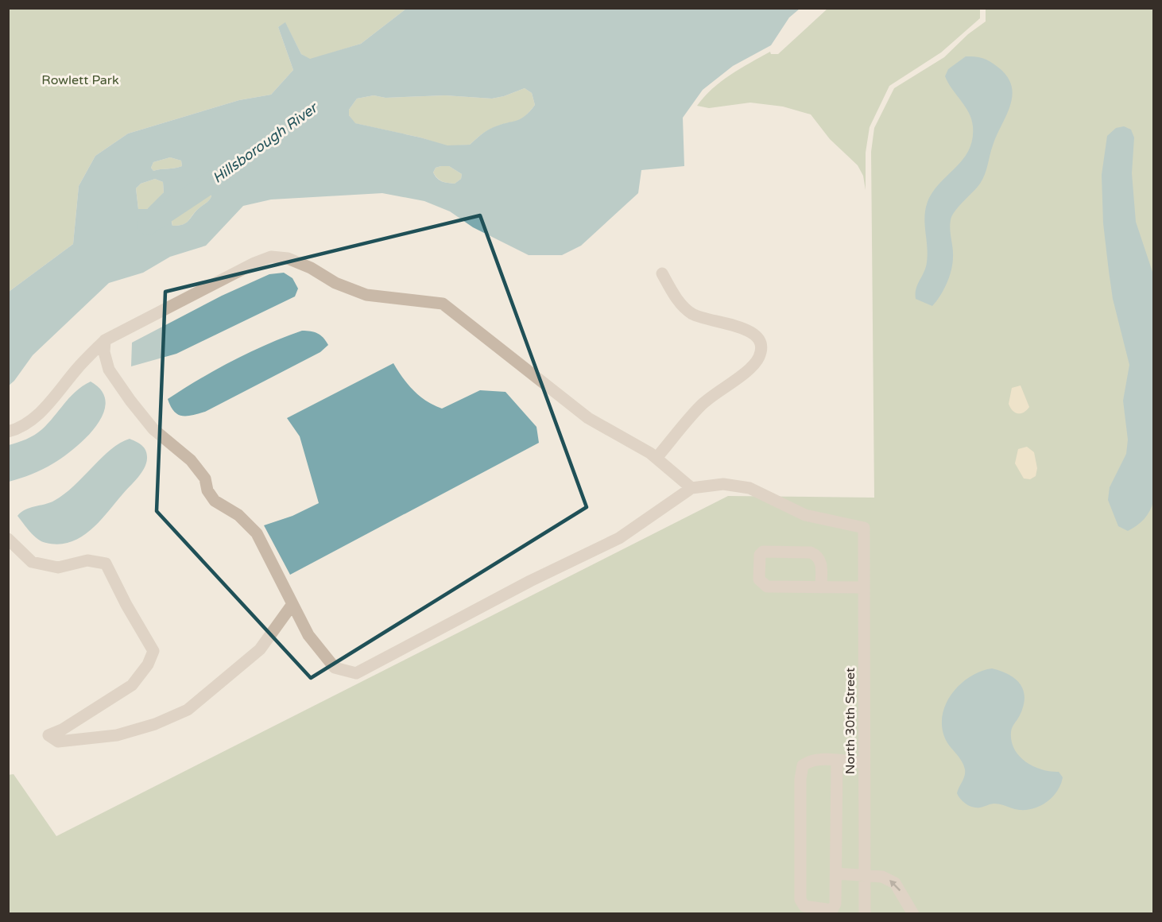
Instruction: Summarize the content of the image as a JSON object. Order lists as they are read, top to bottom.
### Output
{
  "streets": {
    "street": ["North 30th Street"]
  },
  "water": ["Hillsborough River"],
  "parks": ["Rowlett Park"]
}
